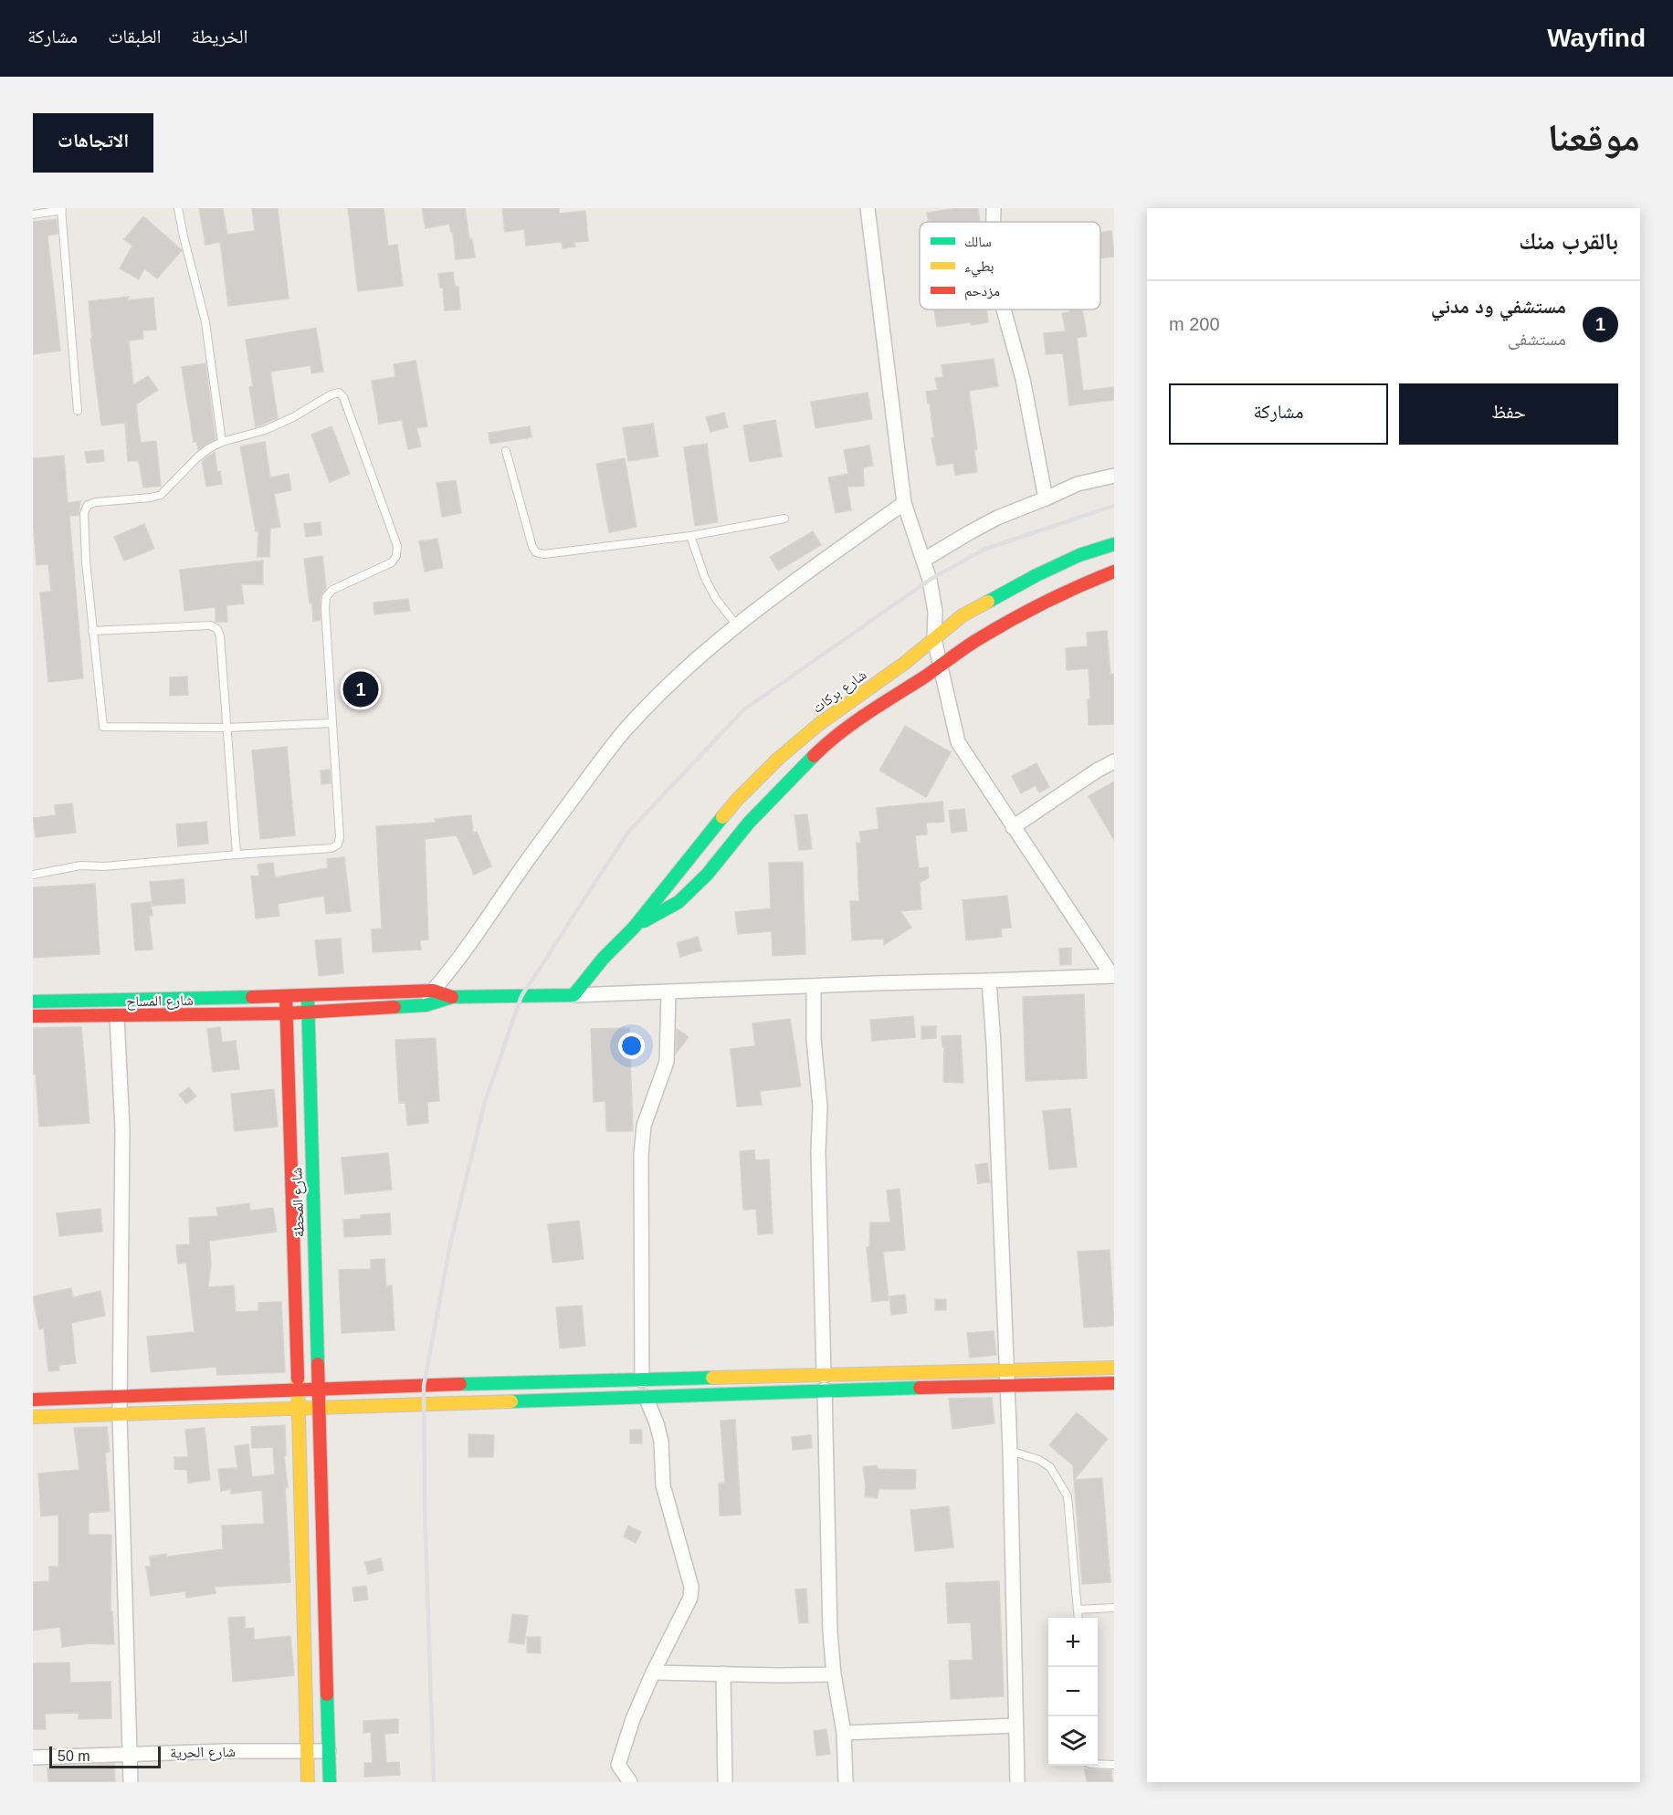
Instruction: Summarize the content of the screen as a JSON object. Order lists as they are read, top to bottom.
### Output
{
  "streets": {
    "main road": ["شارع بركات", "شارع المساح", "شارع المحطة"],
    "street": ["شارع الحرية"]
  },
  "crossings": [
    ["شارع المساح", "شارع المحطة"],
    ["شارع المحطة", "شارع الحرية"]
  ],
  "legend": ["سالك", "بطيء", "مزدحم"],
  "scale_bar": "50 m",
  "page": {
    "header": "Wayfind",
    "nav": ["الخريطة", "الطبقات", "مشاركة"],
    "title": "موقعنا",
    "buttons": [
      "الاتجاهات",
      ["حفظ", "مشاركة"]
    ],
    "heading": "بالقرب منك",
    "list": [
      {
        "mark": "1",
        "name": "مستشفي ود مدني",
        "note": "مستشفى",
        "value": "200 m"
      }
    ],
    "pins": "1",
    "map_buttons": ["+", "−"],
    "scale": "50 m"
  }
}
